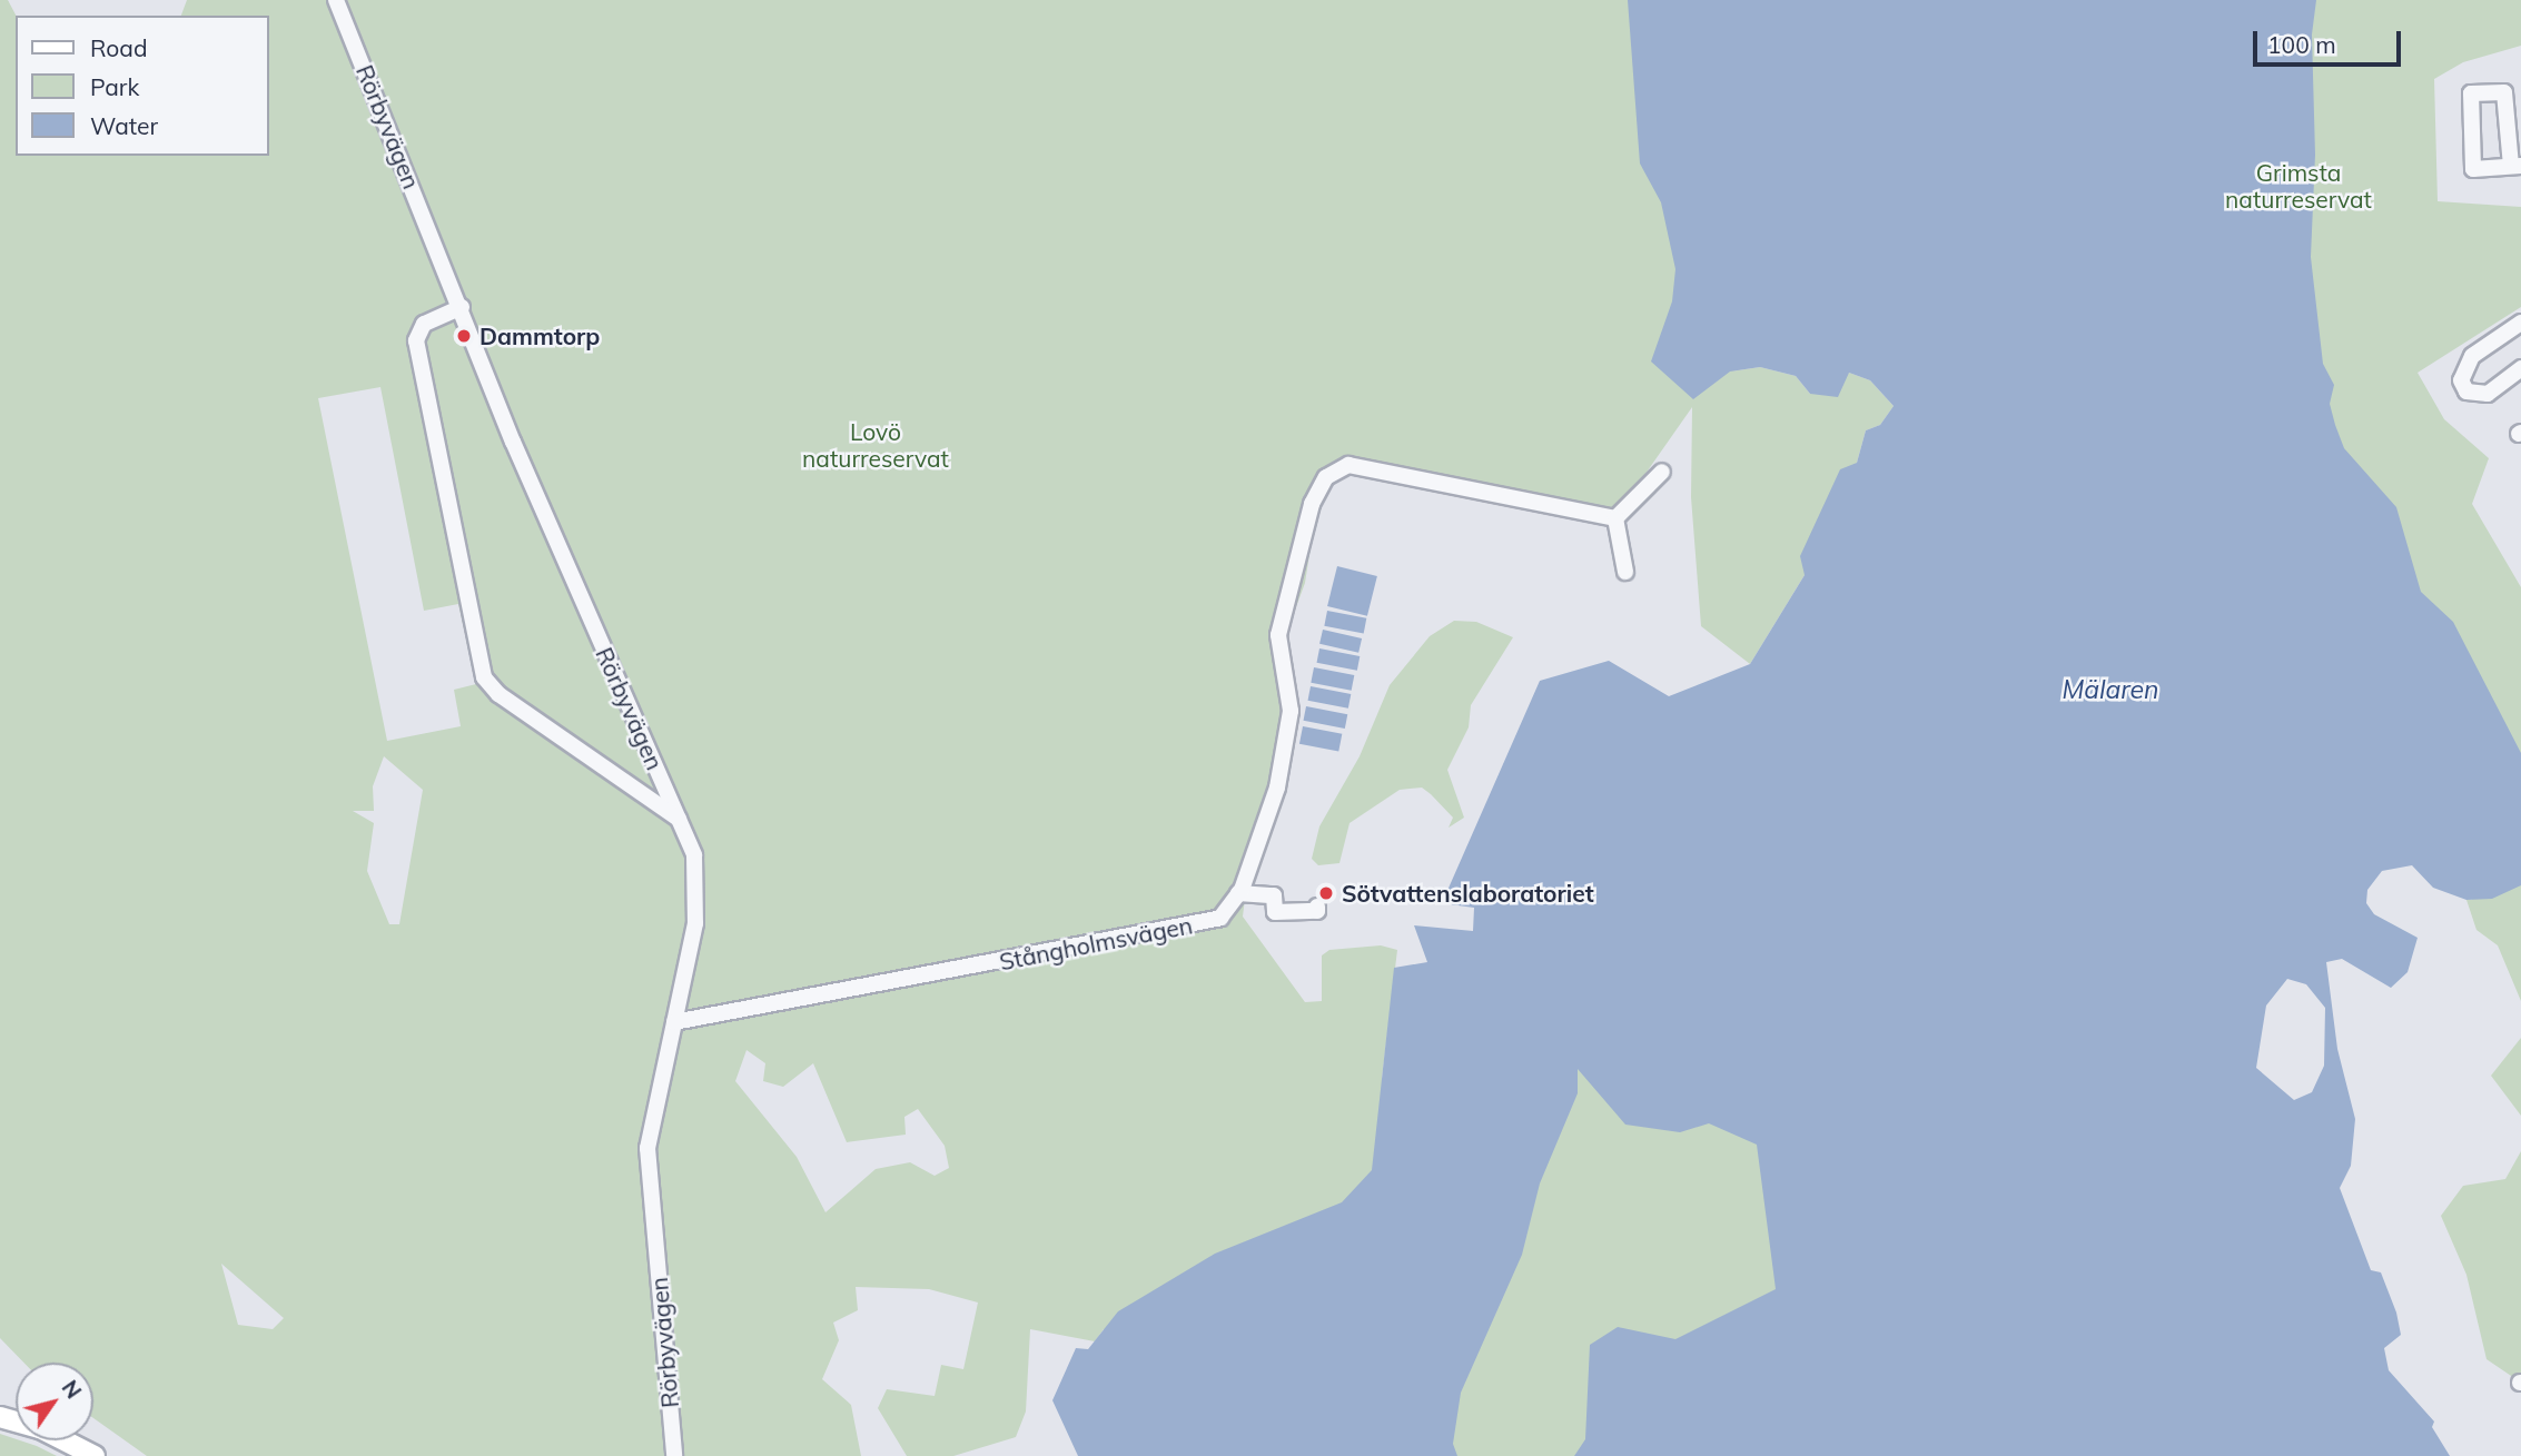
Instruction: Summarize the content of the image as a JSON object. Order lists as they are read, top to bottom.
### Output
{
  "streets": {
    "street": ["Rörbyvägen", "Stångholmsvägen"]
  },
  "crossings": [
    ["Rörbyvägen", "Stångholmsvägen"]
  ],
  "water": ["Mälaren"],
  "parks": ["Grimsta naturreservat", "Lovö naturreservat"],
  "places": ["Dammtorp", "Sötvattenslaboratoriet"],
  "legend": ["Road", "Park", "Water"],
  "scale_bar": "100 m",
  "north": "top right"
}
